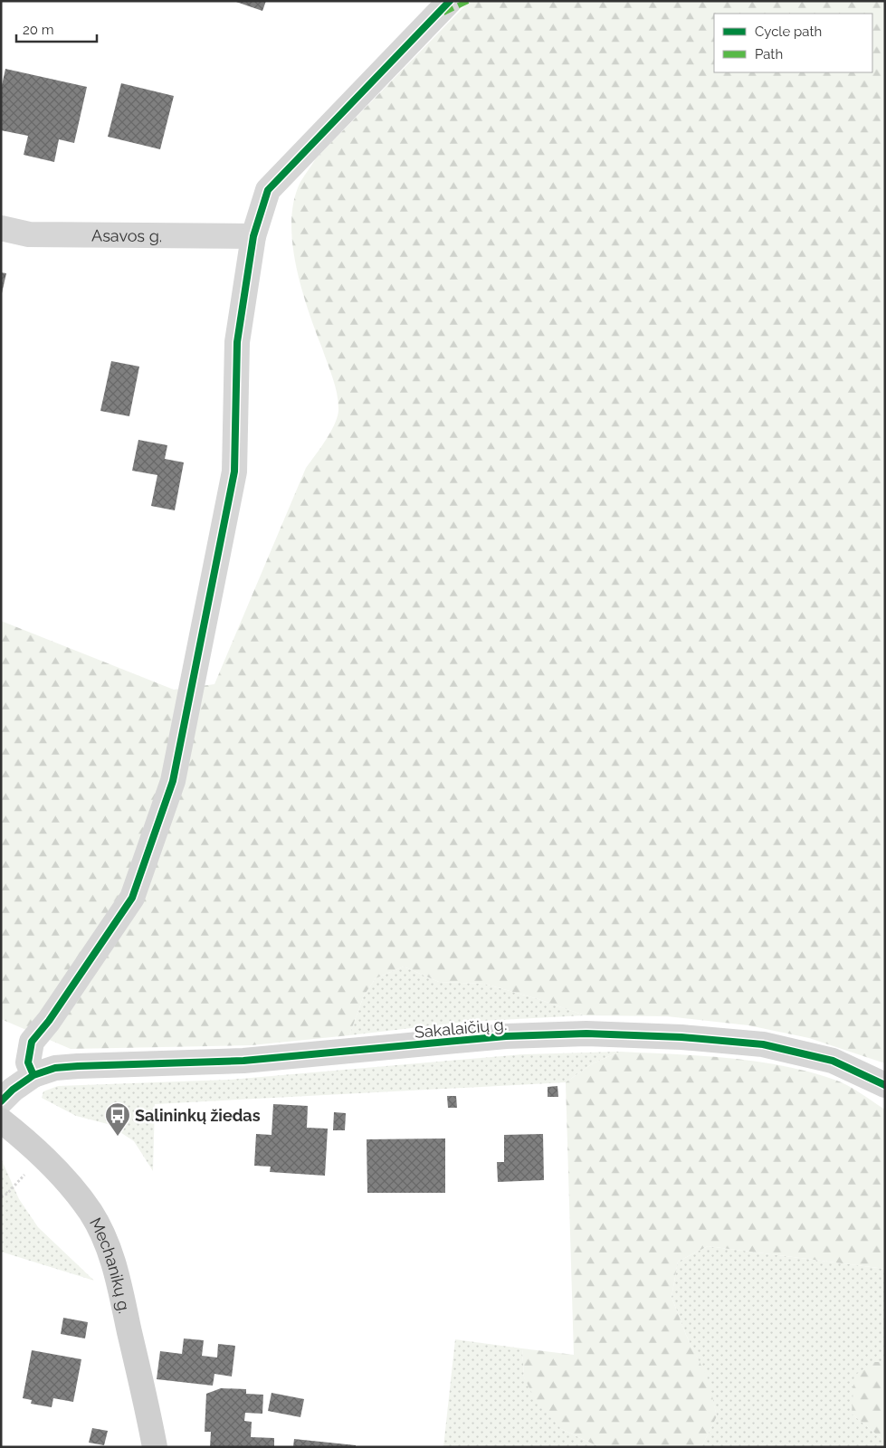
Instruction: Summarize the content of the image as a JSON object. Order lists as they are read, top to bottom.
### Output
{
  "streets": {
    "main road": ["Mechanikų g."],
    "street": ["Asavos g.", "Sakalaičių g."]
  },
  "places": {
    "bus stop": ["Salininkų žiedas"]
  },
  "legend": ["Cycle path", "Path"],
  "scale_bar": "20 m"
}
